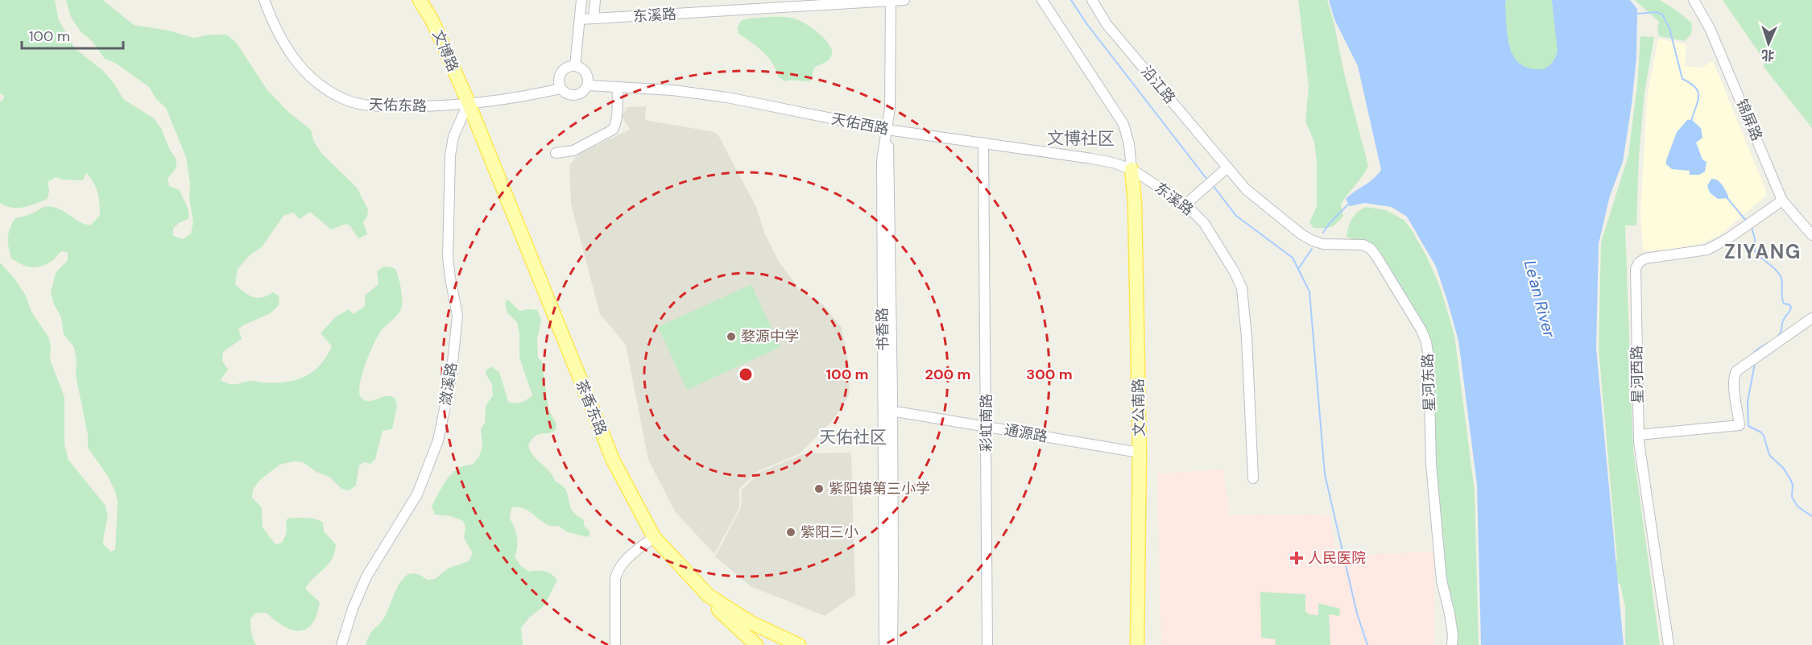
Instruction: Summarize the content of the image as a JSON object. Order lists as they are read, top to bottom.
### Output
{
  "streets": {
    "main road": ["文博路", "茶香东路", "文公南路"],
    "street": [
      "东溪路",
      "沿江路",
      "天佑东路",
      "锦屏路",
      "天佑西路",
      "书香路",
      "星河西路",
      "星河东路",
      "潋溪路",
      "彩虹南路",
      "通源路"
    ]
  },
  "crossings": [
    ["东溪路", "天佑西路"],
    ["东溪路", "书香路"],
    ["东溪路", "文公南路"],
    ["文博路", "天佑东路"],
    ["文博路", "潋溪路"],
    ["文博路", "茶香东路"],
    ["沿江路", "星河东路"],
    ["天佑东路", "潋溪路"],
    ["天佑东路", "茶香东路"],
    ["锦屏路", "星河西路"],
    ["天佑西路", "书香路"],
    ["天佑西路", "文公南路"],
    ["天佑西路", "彩虹南路"],
    ["书香路", "通源路"],
    ["潋溪路", "茶香东路"],
    ["文公南路", "通源路"],
    ["彩虹南路", "通源路"]
  ],
  "districts": ["文博社区", "ZIYANG", "天佑社区"],
  "water": ["Le'an River"],
  "places": {
    "other": ["婺源中学", "紫阳镇第三小学", "紫阳三小"],
    "health": ["人民医院"]
  },
  "scale_bar": "100 m",
  "north": "bottom",
  "rings": ["100 m", "200 m", "300 m"]
}
